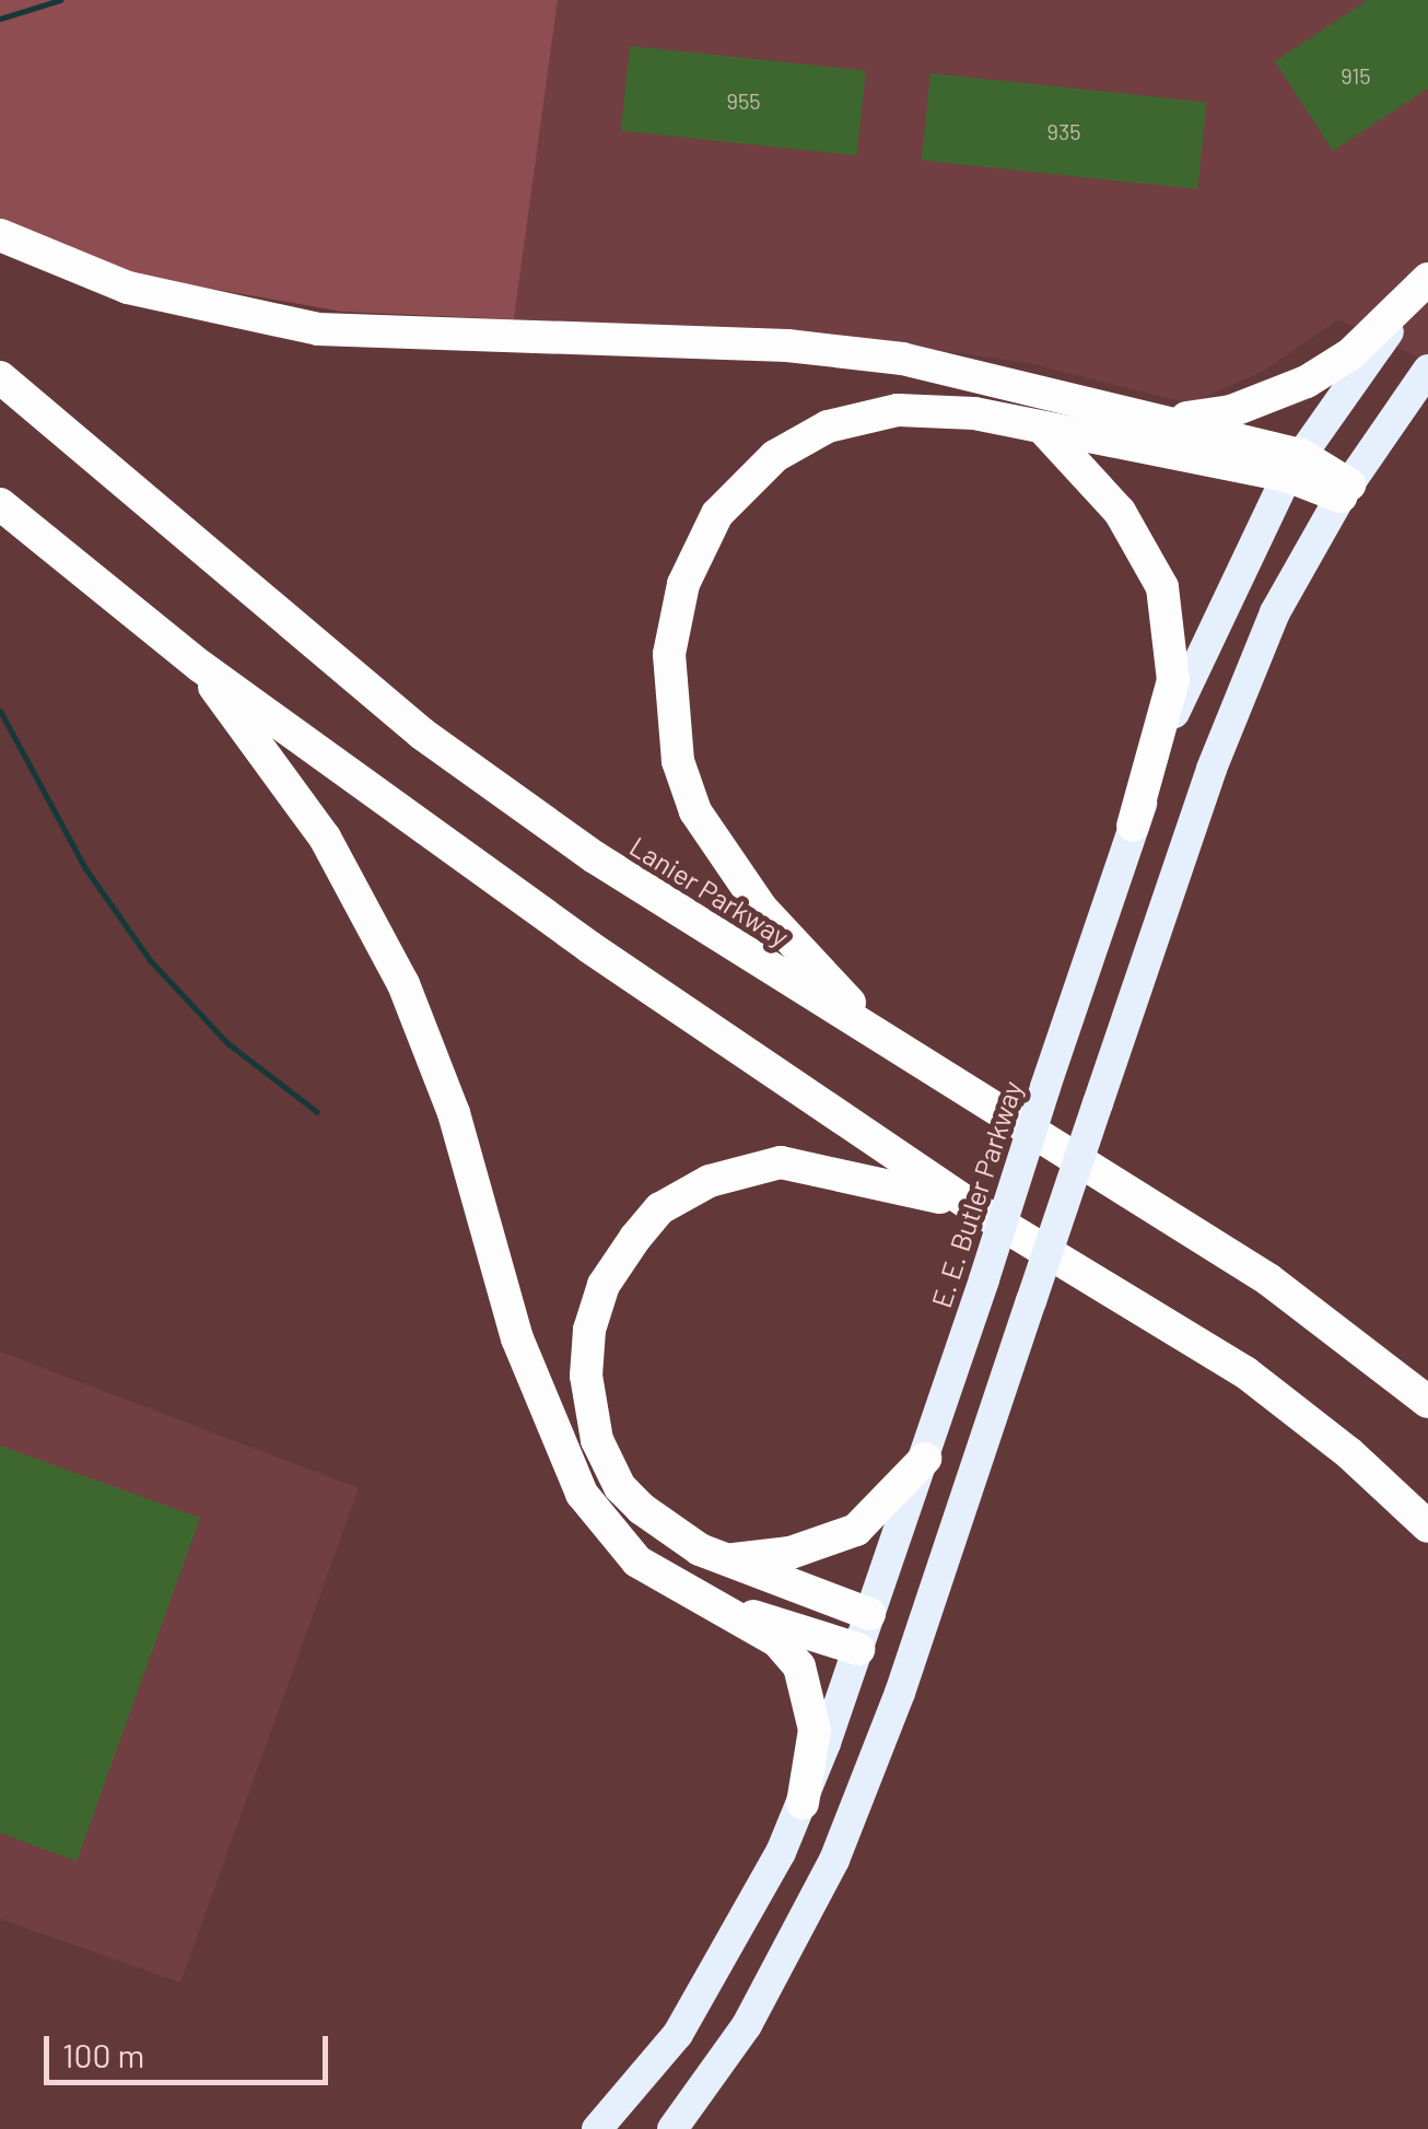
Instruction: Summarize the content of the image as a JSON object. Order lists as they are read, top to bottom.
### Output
{
  "streets": {
    "highway": ["Lanier Parkway", "E. E. Butler Parkway"]
  },
  "house_numbers": ["915", "955", "935"],
  "scale_bar": "100 m"
}
